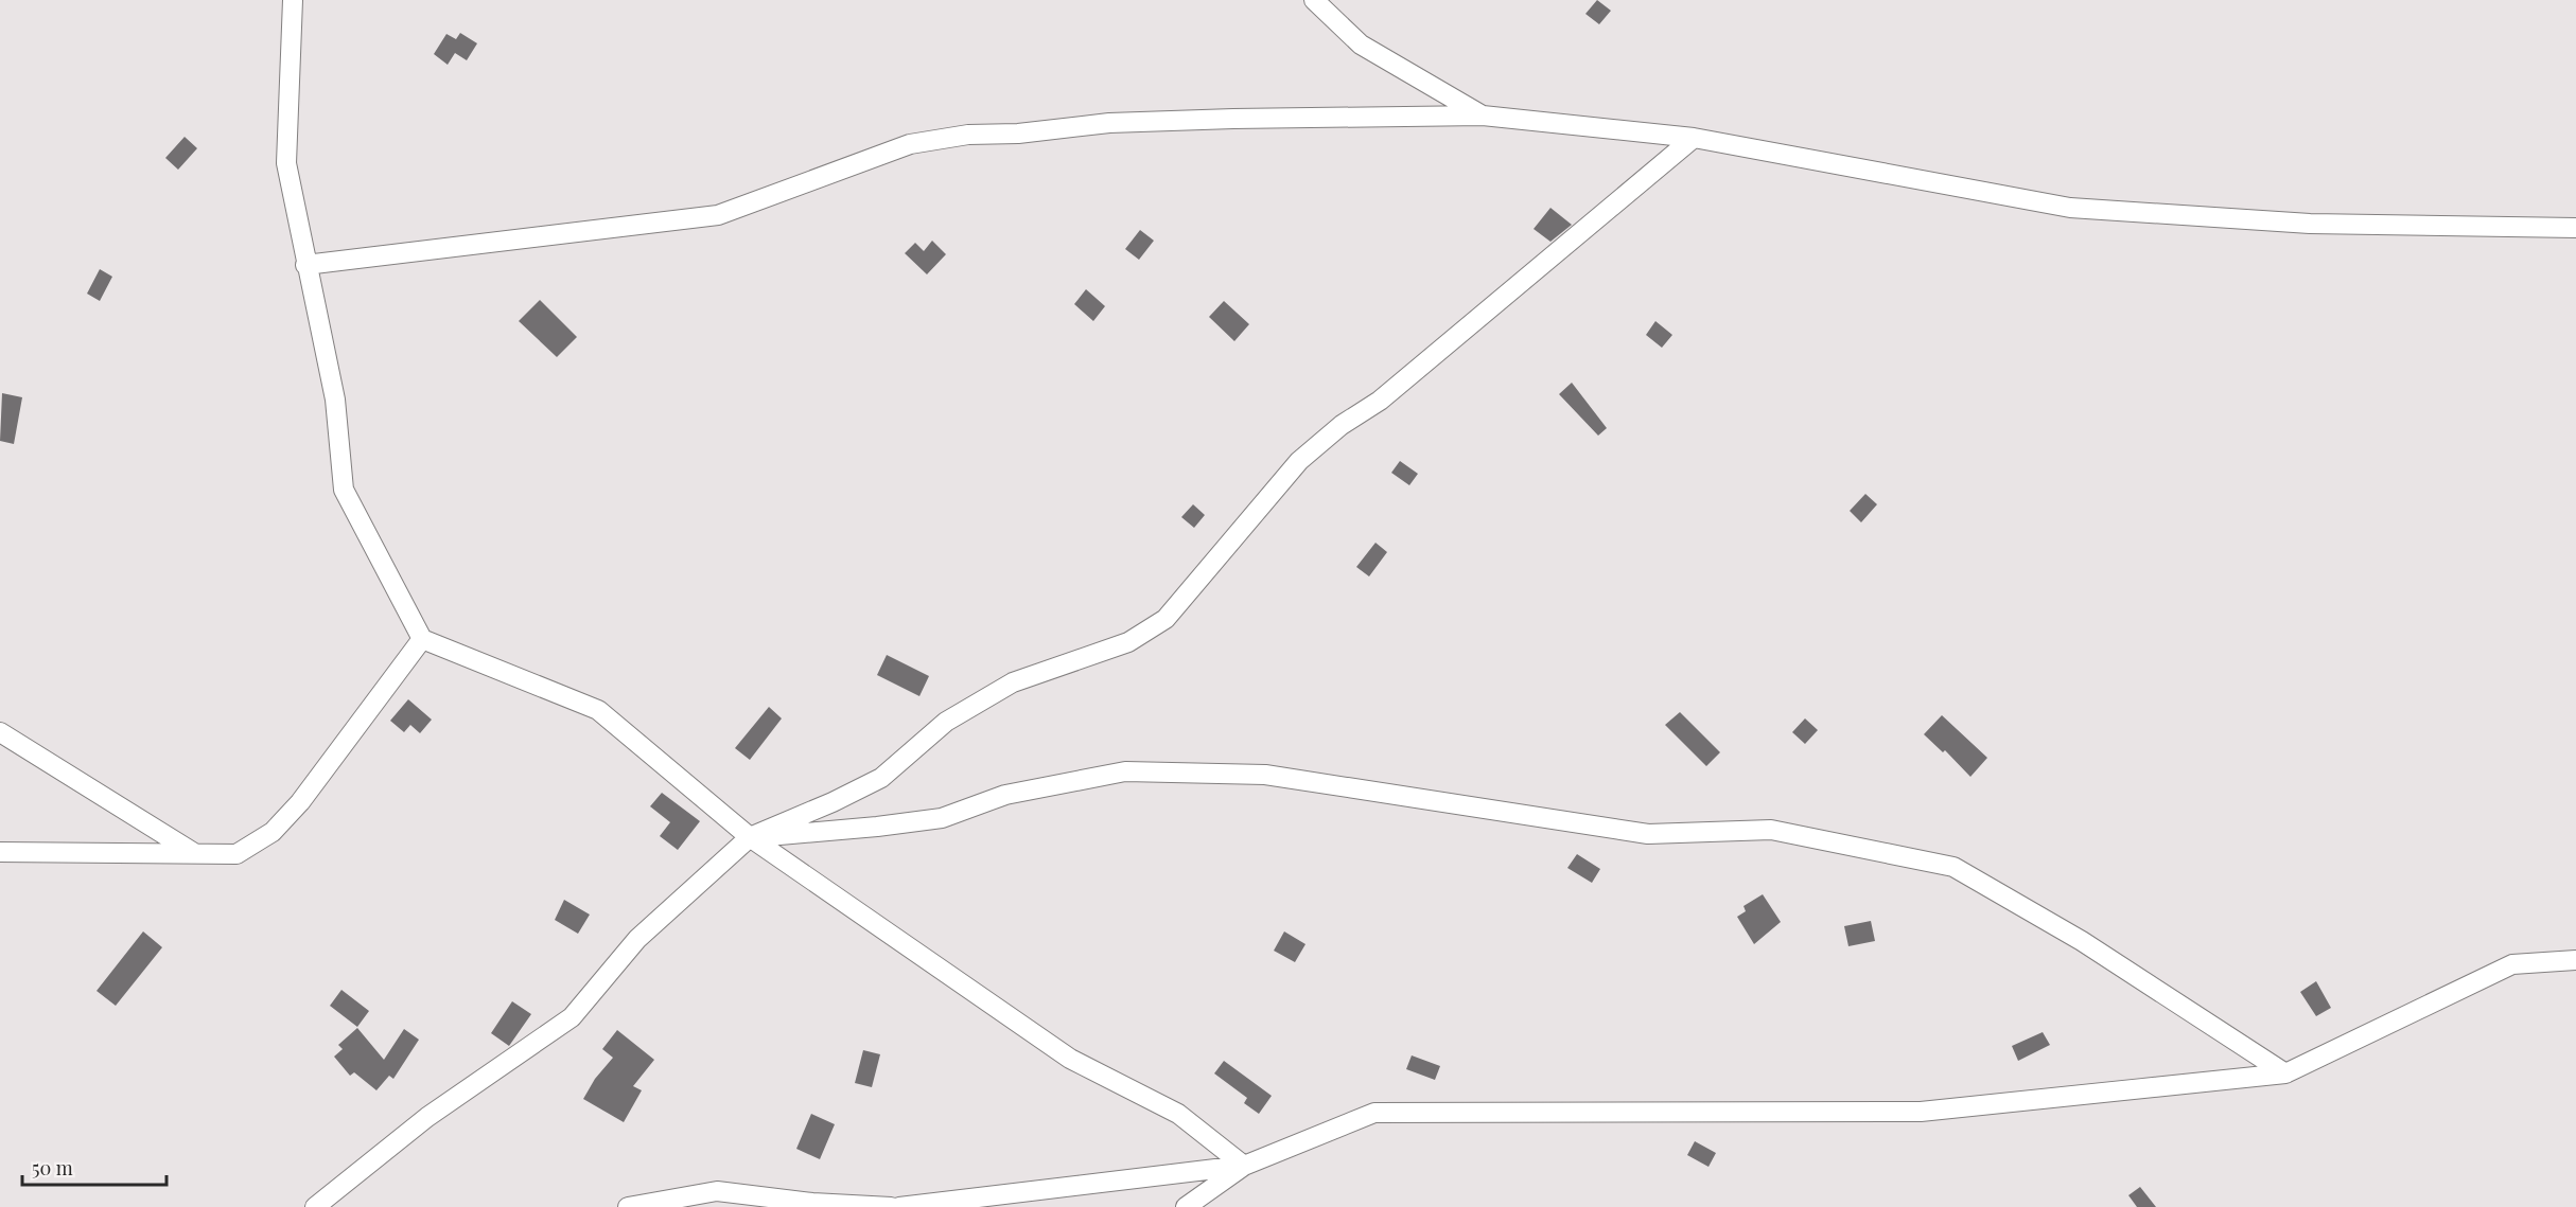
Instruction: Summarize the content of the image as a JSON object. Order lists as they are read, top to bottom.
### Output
{
  "scale_bar": "50 m"
}
